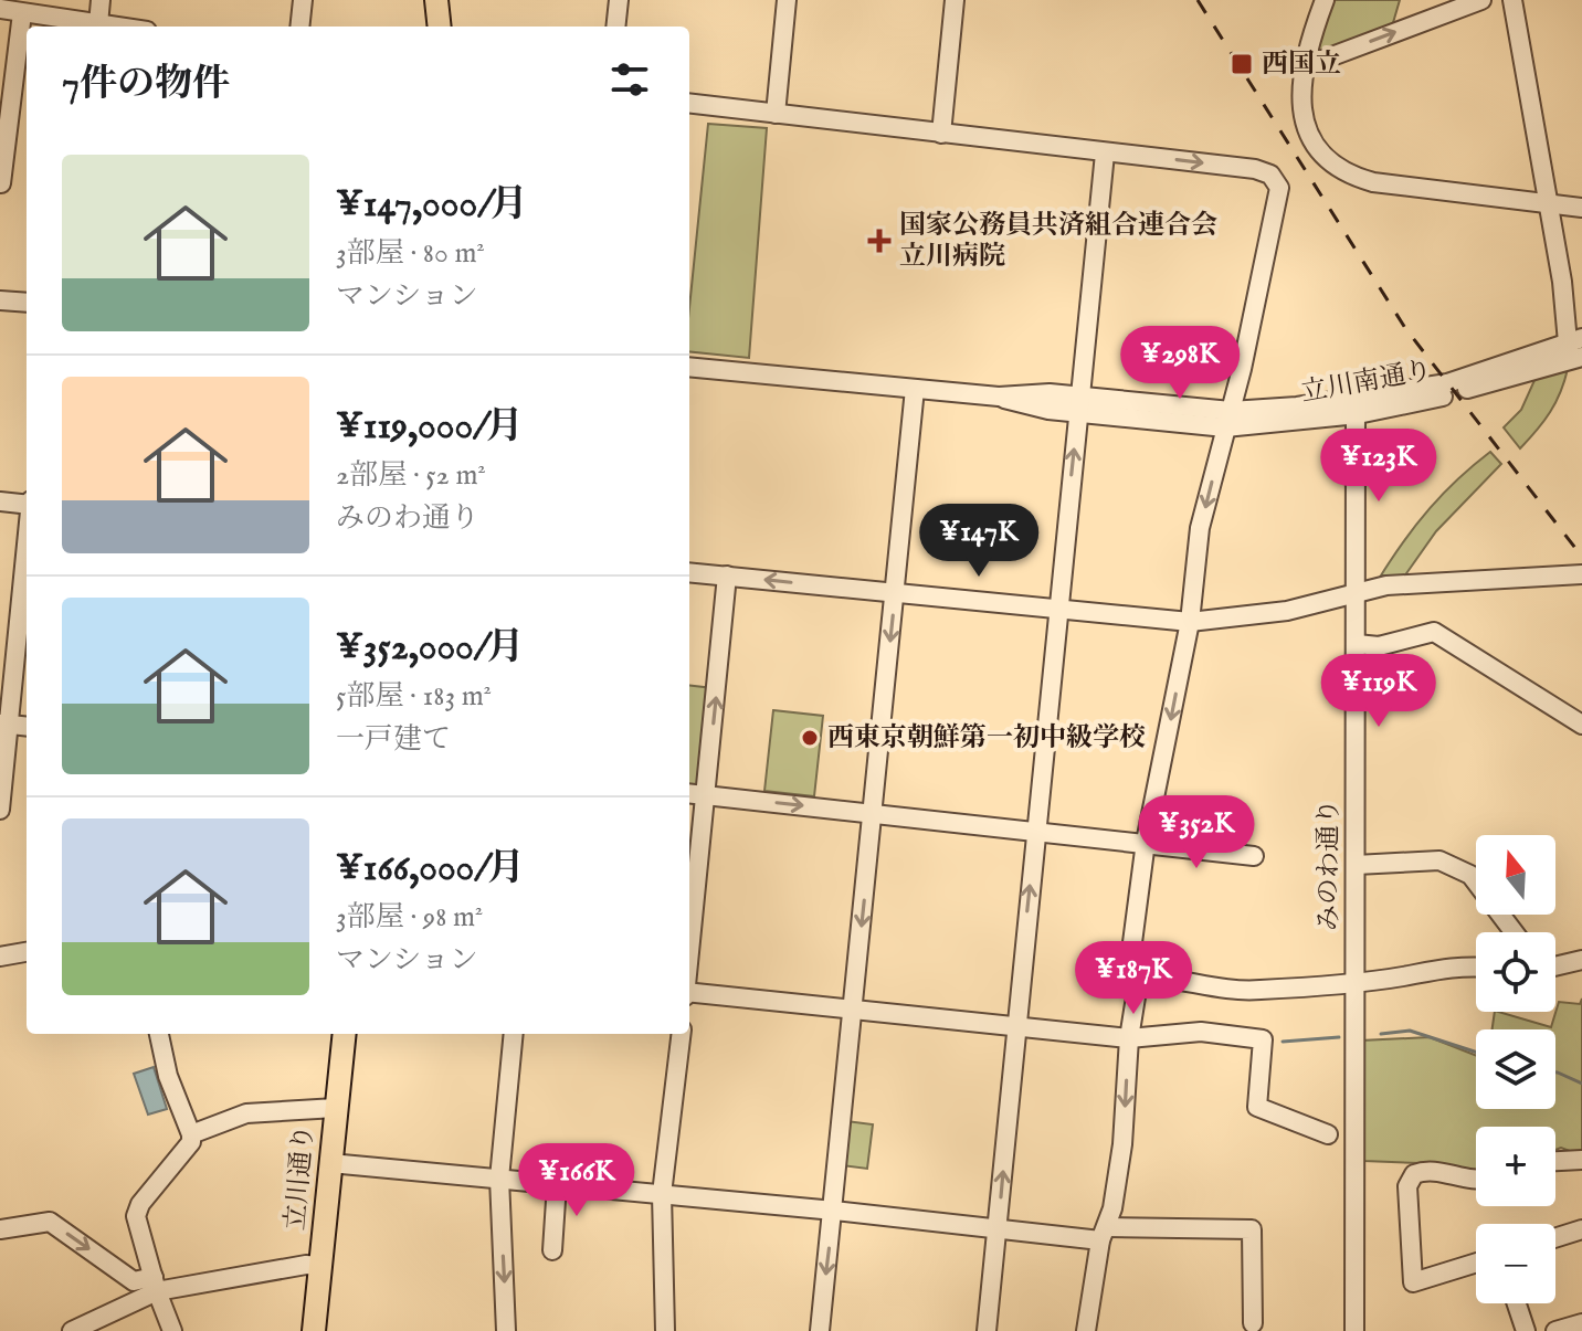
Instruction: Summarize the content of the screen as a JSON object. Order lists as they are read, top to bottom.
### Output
{
  "streets": {
    "main road": ["立川通り"],
    "street": ["立川南通り", "みのわ通り"]
  },
  "crossings": [
    ["立川南通り", "みのわ通り"]
  ],
  "places": {
    "transit": ["西国立"],
    "health": ["国家公務員共済組合連合会 立川病院"],
    "other": ["西東京朝鮮第一初中級学校"]
  },
  "north": "top",
  "page": {
    "heading": "7件の物件",
    "list": [
      {
        "name": "¥147,000/月",
        "note": "3部屋 · 80 m² · マンション"
      },
      {
        "name": "¥119,000/月",
        "note": "2部屋 · 52 m² · みのわ通り"
      },
      {
        "name": "¥352,000/月",
        "note": "5部屋 · 183 m² · 一戸建て"
      },
      {
        "name": "¥166,000/月",
        "note": "3部屋 · 98 m² · マンション"
      }
    ],
    "price": [
      "¥298K",
      "¥123K",
      "¥147K",
      "¥119K",
      "¥352K",
      "¥187K",
      "¥166K"
    ],
    "map_buttons": ["+", "−"]
  }
}
